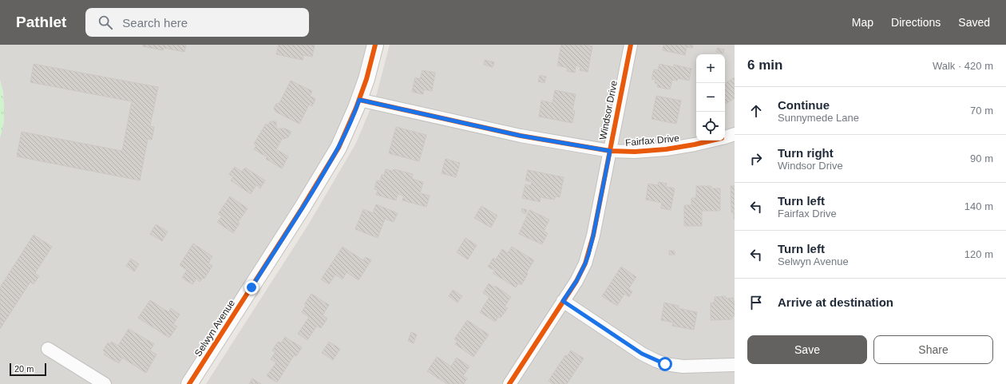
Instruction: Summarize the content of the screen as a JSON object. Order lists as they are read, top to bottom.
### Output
{
  "streets": {
    "street": ["Windsor Drive", "Fairfax Drive", "Selwyn Avenue"]
  },
  "crossings": [
    ["Windsor Drive", "Fairfax Drive"],
    ["Fairfax Drive", "Selwyn Avenue"]
  ],
  "scale_bar": "20 m",
  "page": {
    "header": "Pathlet",
    "search": "Search here",
    "nav": ["Map", "Directions", "Saved"],
    "heading": ["6 min", "Walk · 420 m"],
    "map_buttons": ["+", "−"],
    "list": [
      ["Continue", "Sunnymede Lane", "70 m"],
      ["Turn right", "Windsor Drive", "90 m"],
      ["Turn left", "Fairfax Drive", "140 m"],
      ["Turn left", "Selwyn Avenue", "120 m"],
      "Arrive at destination"
    ],
    "buttons": ["Save", "Share"],
    "scale": "20 m"
  }
}
